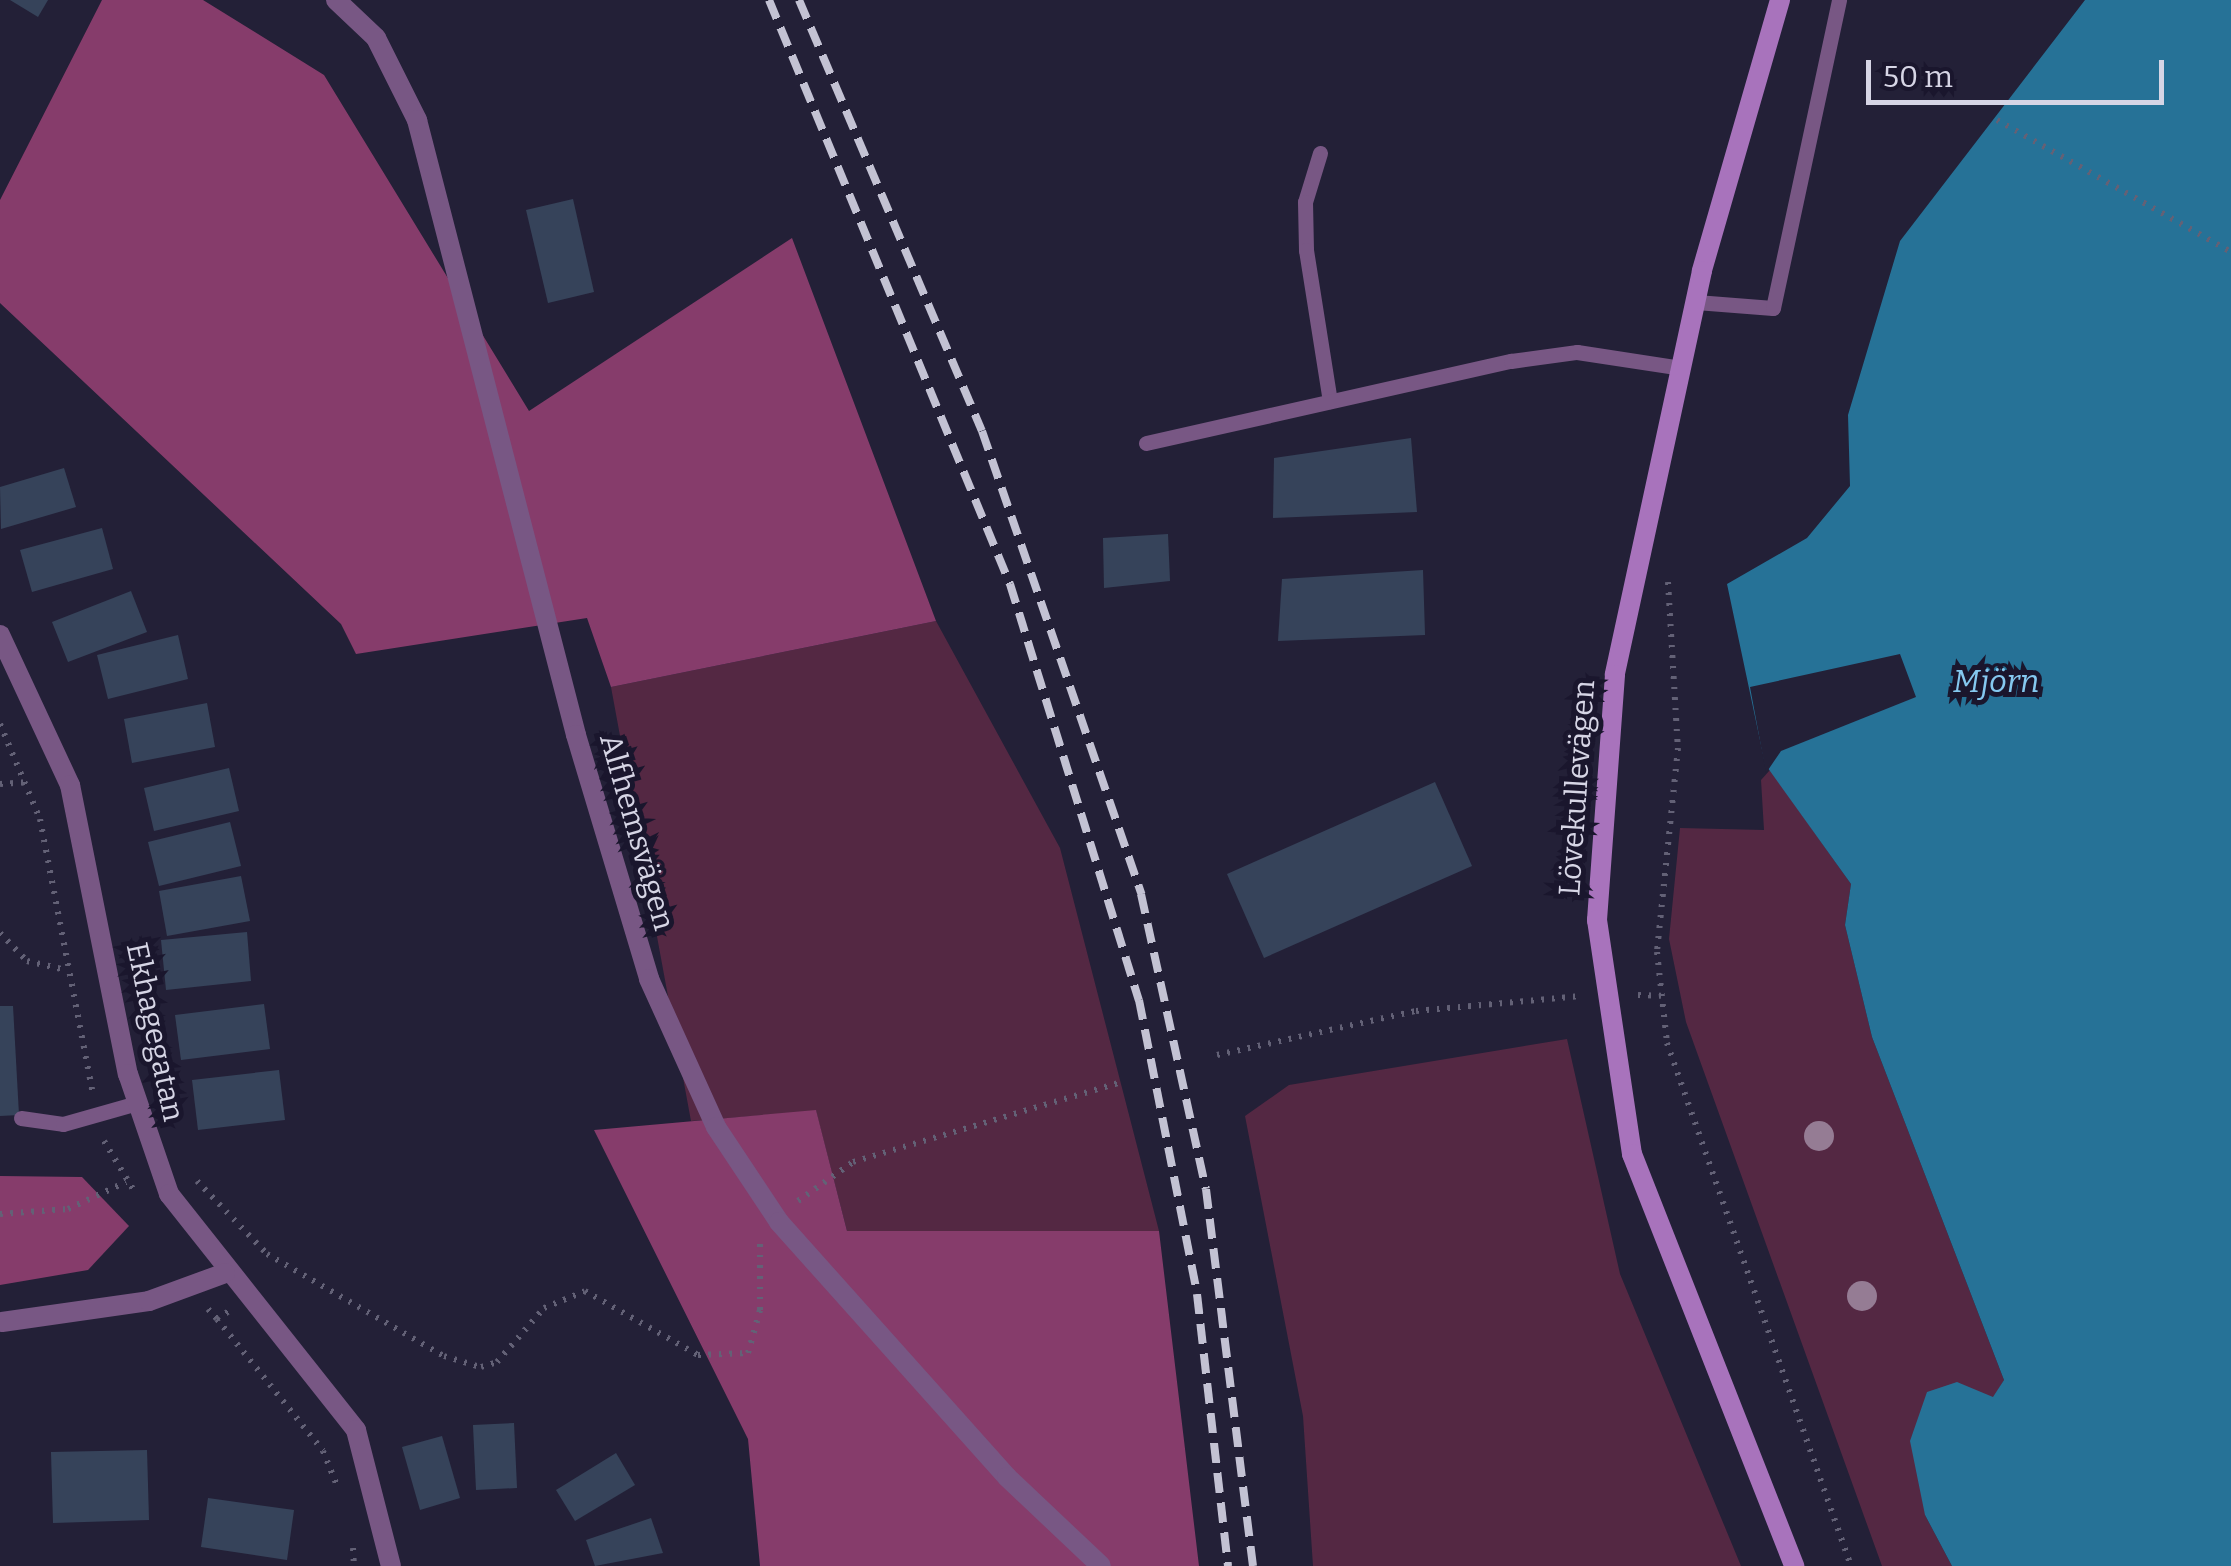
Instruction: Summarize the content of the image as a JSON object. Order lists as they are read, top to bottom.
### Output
{
  "streets": {
    "street": ["Lövekullevägen", "Alfhemsvägen", "Ekhagegatan"]
  },
  "water": ["Mjörn"],
  "scale_bar": "50 m"
}
